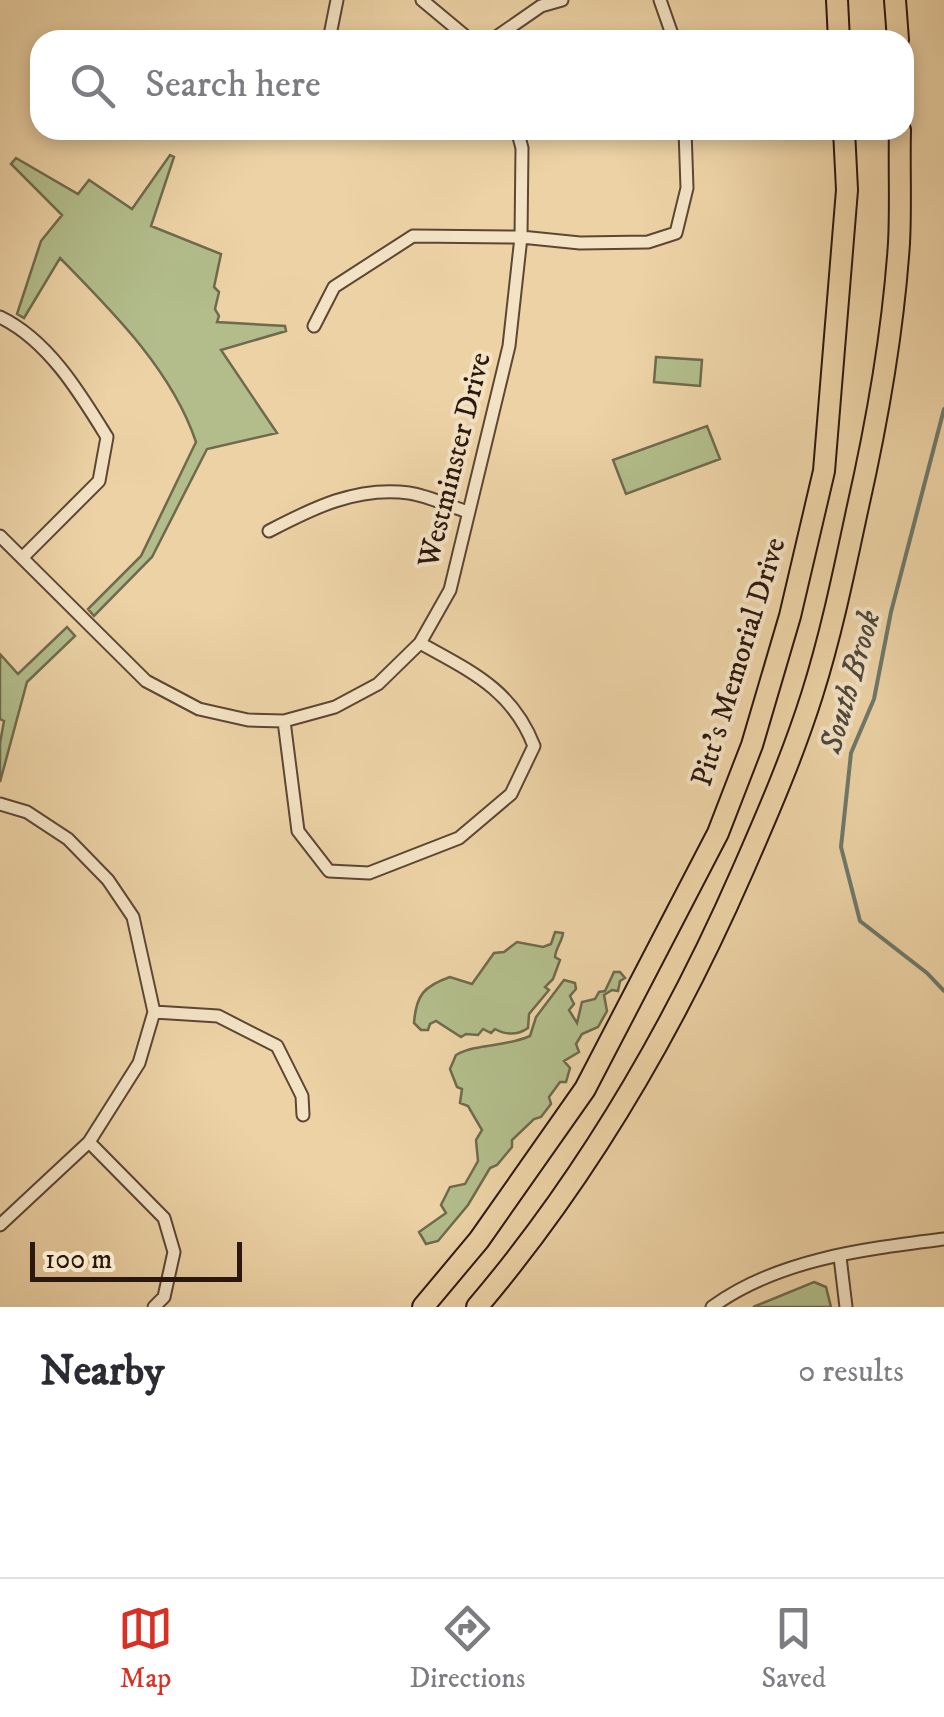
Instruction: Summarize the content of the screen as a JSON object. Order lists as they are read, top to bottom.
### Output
{
  "streets": {
    "highway": ["Pitt's Memorial Drive"],
    "street": ["Westminster Drive"]
  },
  "water": ["South Brook"],
  "scale_bar": "100 m",
  "page": {
    "search": "Search here",
    "scale": "100 m",
    "heading": ["Nearby", "0 results"],
    "nav": ["Map", "Directions", "Saved"]
  }
}
